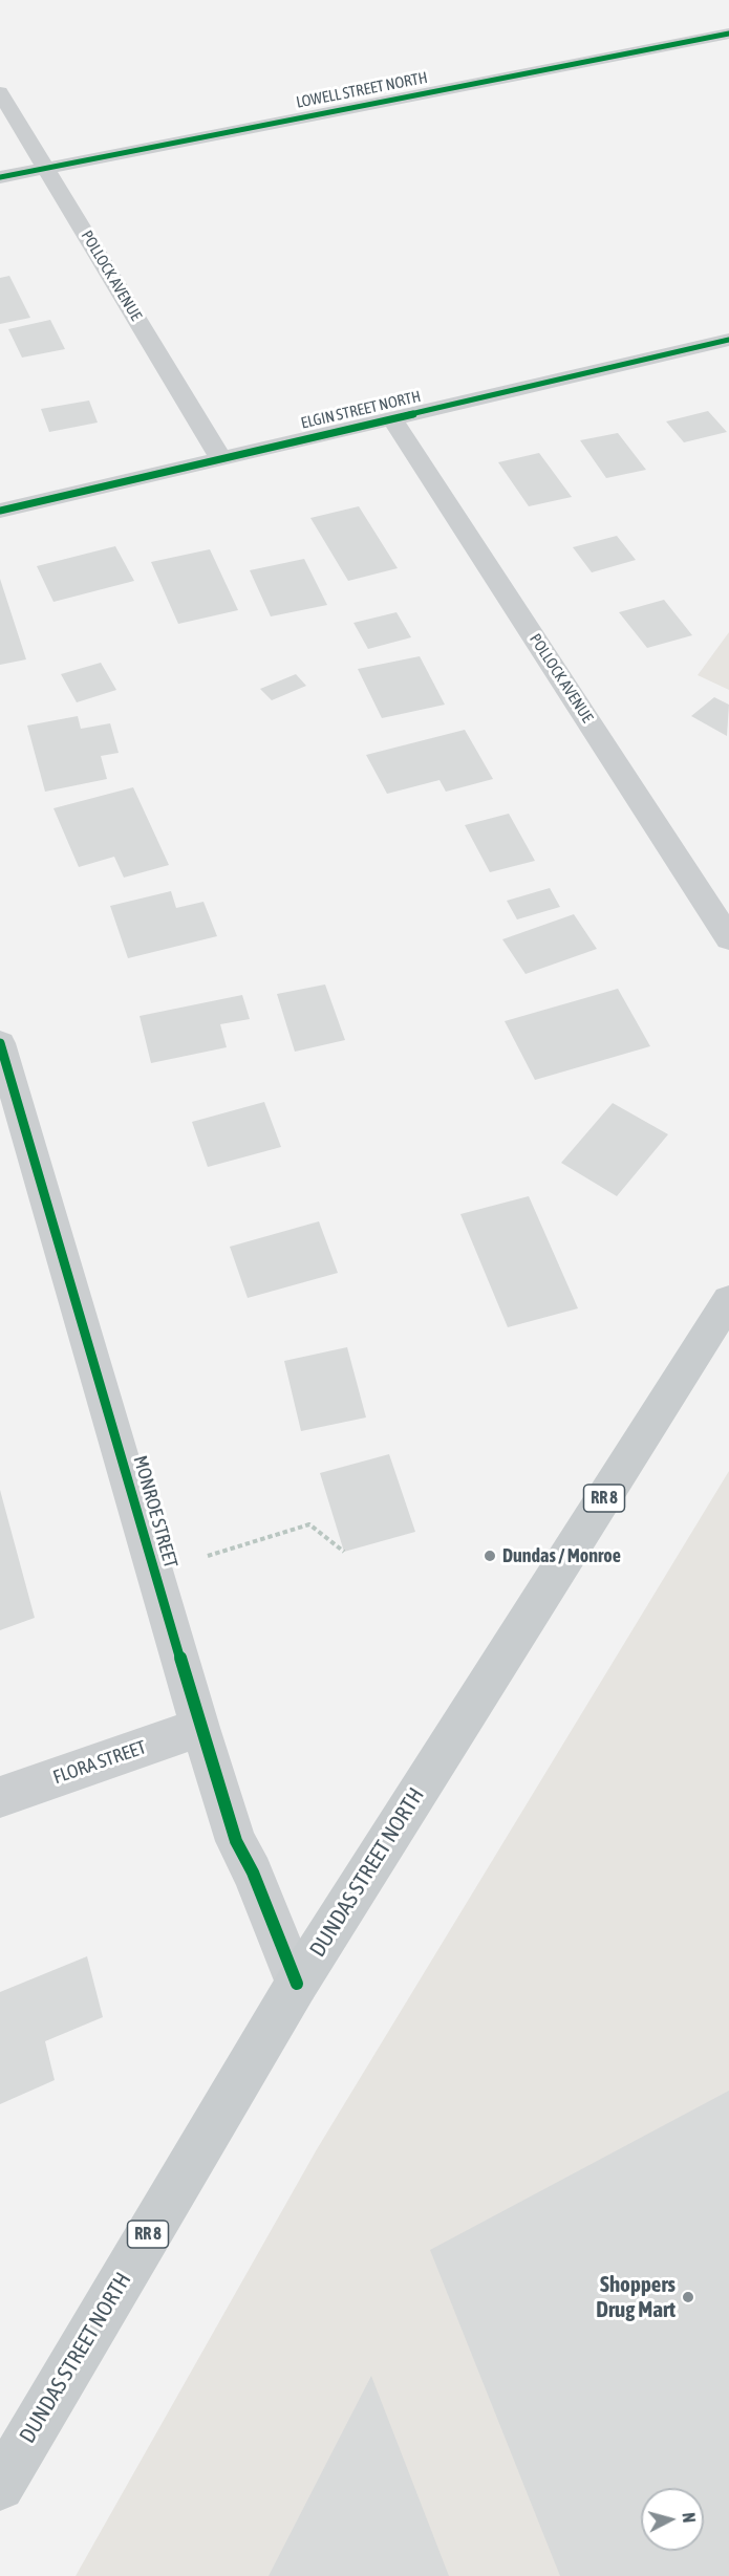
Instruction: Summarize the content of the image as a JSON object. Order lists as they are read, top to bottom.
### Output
{
  "streets": {
    "main road": ["RR 8", "DUNDAS STREET NORTH"],
    "street": [
      "LOWELL STREET NORTH",
      "POLLOCK AVENUE",
      "ELGIN STREET NORTH",
      "MONROE STREET",
      "FLORA STREET"
    ]
  },
  "crossings": [
    ["LOWELL STREET NORTH", "POLLOCK AVENUE"],
    ["POLLOCK AVENUE", "ELGIN STREET NORTH"],
    ["MONROE STREET", "FLORA STREET"],
    ["MONROE STREET", "DUNDAS STREET NORTH"]
  ],
  "places": ["Dundas / Monroe", "Shoppers Drug Mart"],
  "north": "right"
}
